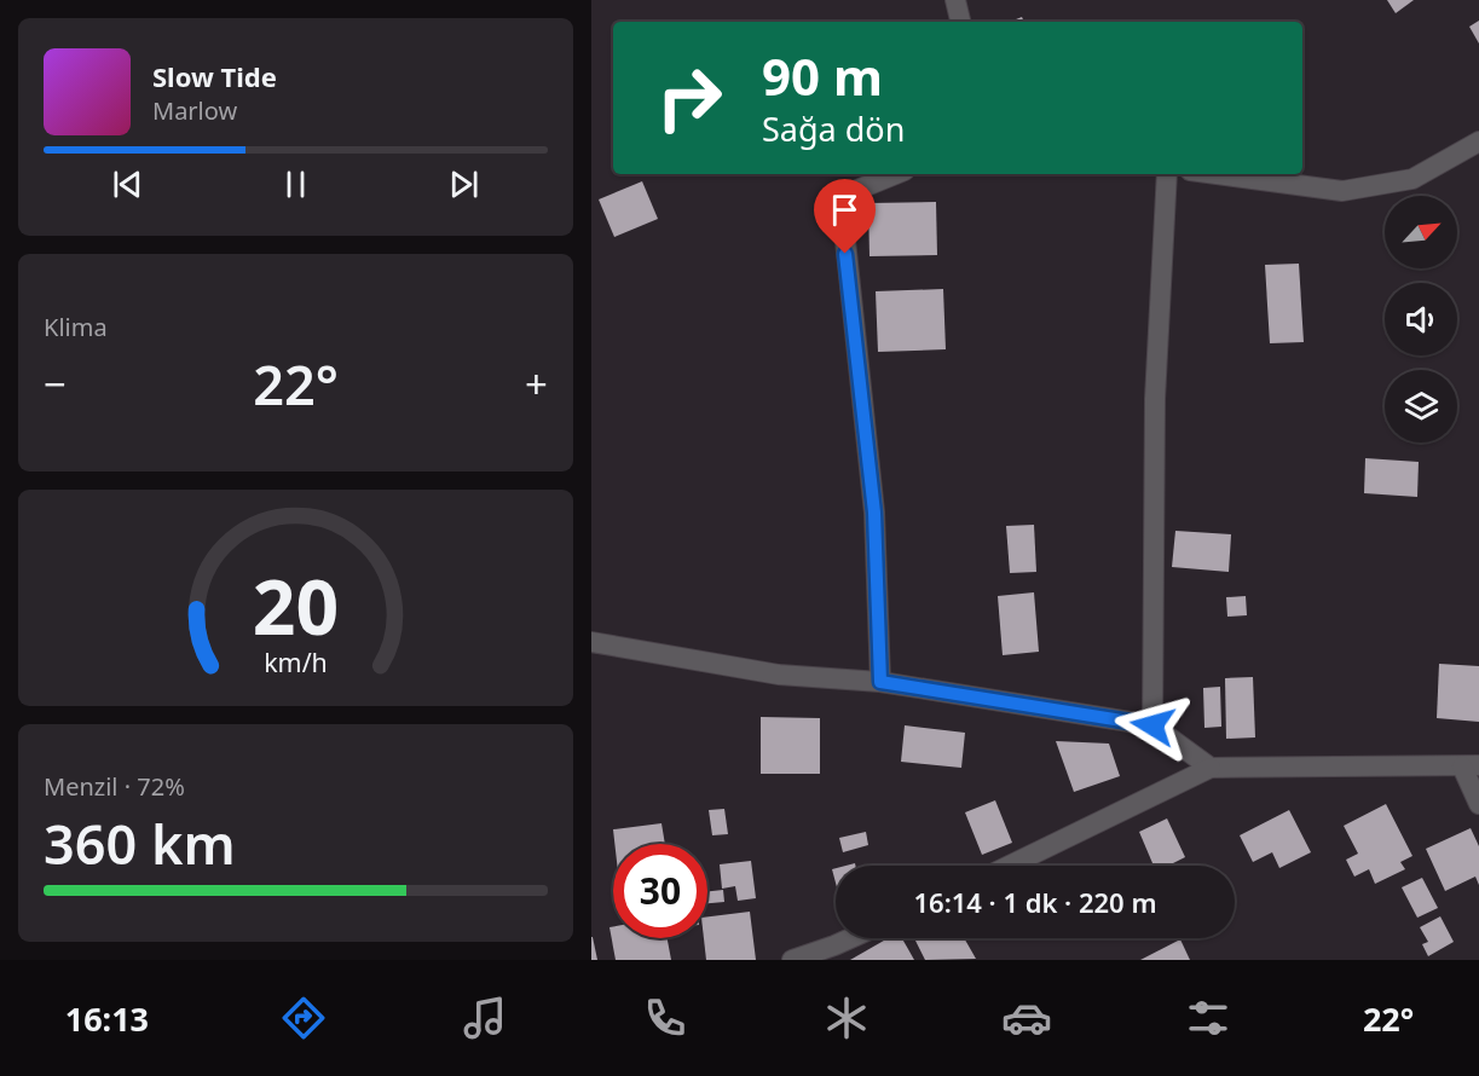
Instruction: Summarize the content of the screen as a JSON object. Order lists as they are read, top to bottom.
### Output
{
  "north": "top right",
  "page": {
    "turn": ["90 m", "Sağa dön"],
    "song": ["Slow Tide", "Marlow"],
    "tile": [
      "Klima",
      ["Menzil · 72%", "360 km"]
    ],
    "heat": ["−", "22°", "+"],
    "limit": "30",
    "trip": "16:14 · 1 dk · 220 m",
    "tabs": ["16:13", "22°"],
    "gauge": ["20", "km/h"]
  }
}
